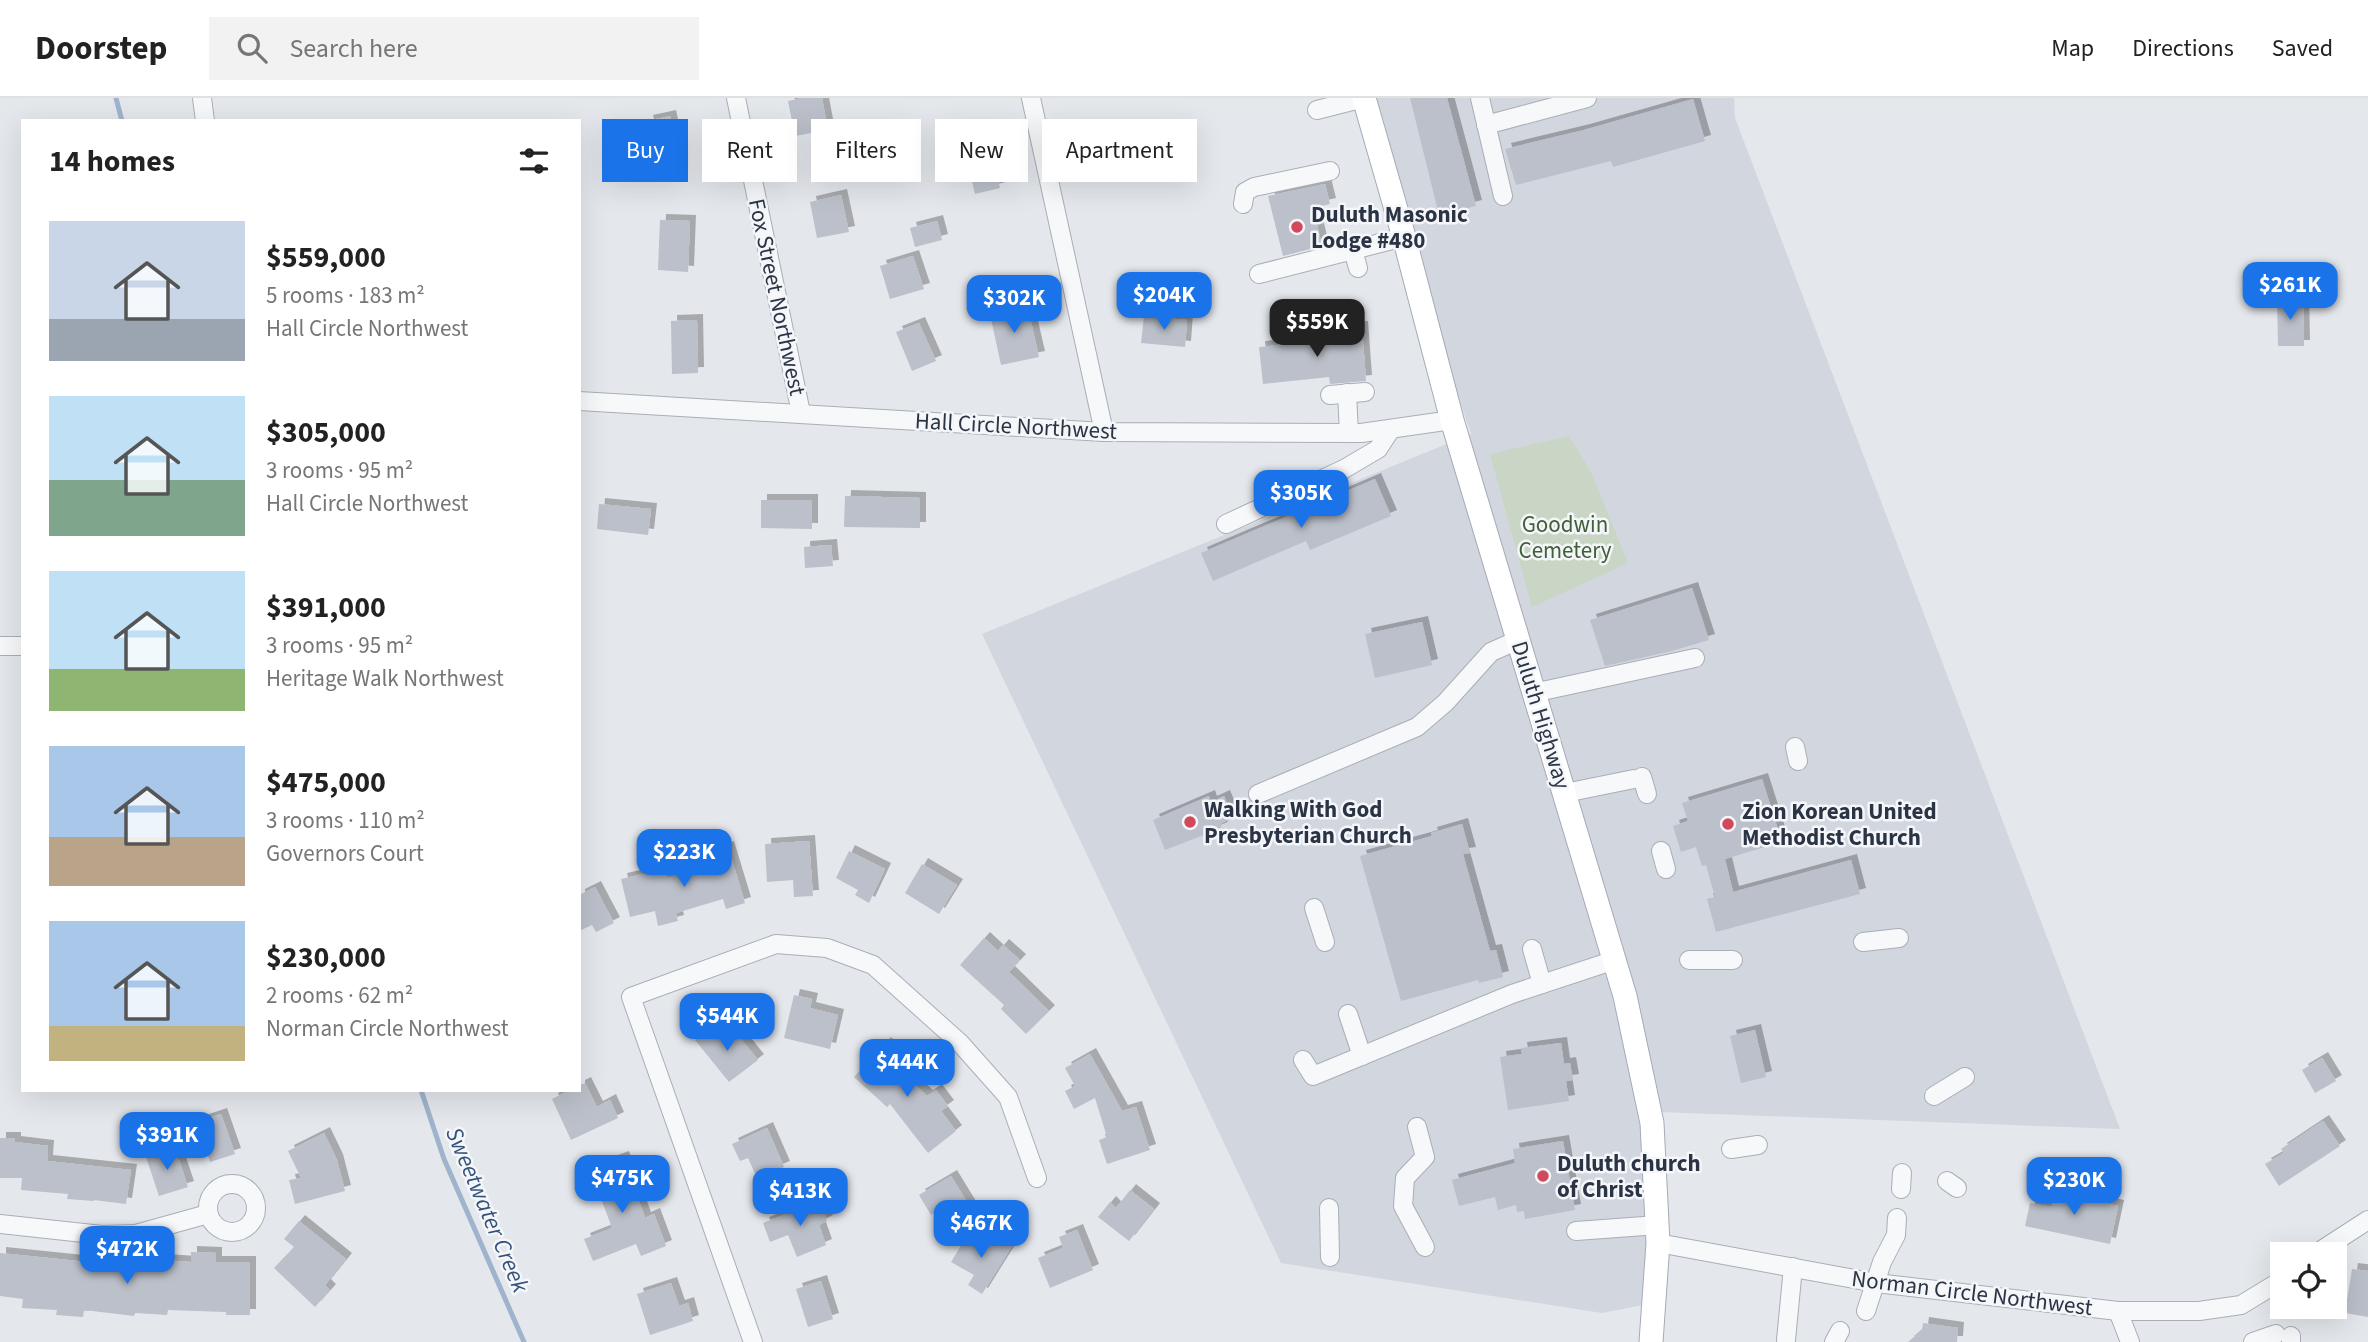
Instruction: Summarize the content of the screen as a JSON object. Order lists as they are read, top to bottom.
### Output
{
  "streets": {
    "main road": ["Duluth Highway"],
    "street": ["Fox Street Northwest", "Hall Circle Northwest", "Norman Circle Northwest"]
  },
  "crossings": [
    ["Fox Street Northwest", "Hall Circle Northwest"],
    ["Hall Circle Northwest", "Duluth Highway"],
    ["Duluth Highway", "Norman Circle Northwest"]
  ],
  "water": ["Sweetwater Creek"],
  "parks": ["Goodwin Cemetery"],
  "places": [
    "Duluth Masonic Lodge #480",
    "Walking With God Presbyterian Church",
    "Zion Korean United Methodist Church",
    "Duluth church of Christ"
  ],
  "page": {
    "header": "Doorstep",
    "search": "Search here",
    "nav": ["Map", "Directions", "Saved"],
    "chip": [
      "Buy",
      "Rent",
      "Filters",
      "New",
      "Apartment"
    ],
    "heading": "14 homes",
    "list": [
      {
        "name": "$559,000",
        "note": "5 rooms · 183 m² · Hall Circle Northwest"
      },
      {
        "name": "$305,000",
        "note": "3 rooms · 95 m² · Hall Circle Northwest"
      },
      {
        "name": "$391,000",
        "note": "3 rooms · 95 m² · Heritage Walk Northwest"
      },
      {
        "name": "$475,000",
        "note": "3 rooms · 110 m² · Governors Court"
      },
      {
        "name": "$230,000",
        "note": "2 rooms · 62 m² · Norman Circle Northwest"
      }
    ],
    "price": [
      "$261K",
      "$204K",
      "$302K",
      "$559K",
      "$305K",
      "$223K",
      "$544K",
      "$444K",
      "$391K",
      "$475K",
      "$230K",
      "$413K",
      "$467K",
      "$472K"
    ]
  }
}
